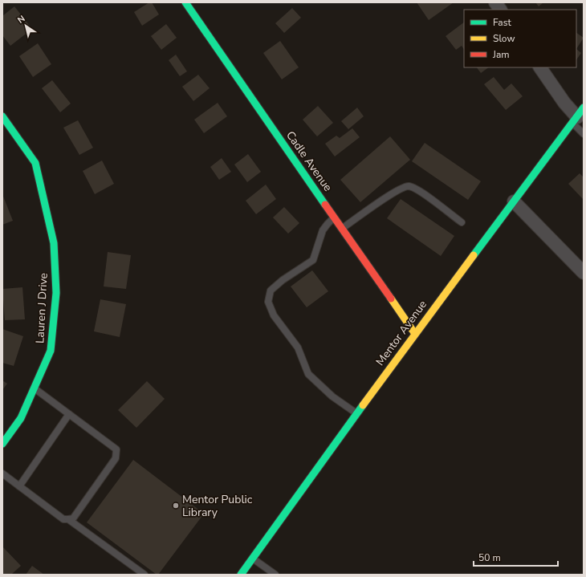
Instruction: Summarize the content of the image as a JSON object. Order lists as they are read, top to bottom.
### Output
{
  "streets": {
    "street": ["Cadle Avenue", "Lauren J Drive", "Mentor Avenue"]
  },
  "crossings": [
    ["Cadle Avenue", "Mentor Avenue"]
  ],
  "places": ["Mentor Public Library"],
  "legend": ["Fast", "Slow", "Jam"],
  "scale_bar": "50 m",
  "north": "top left"
}
